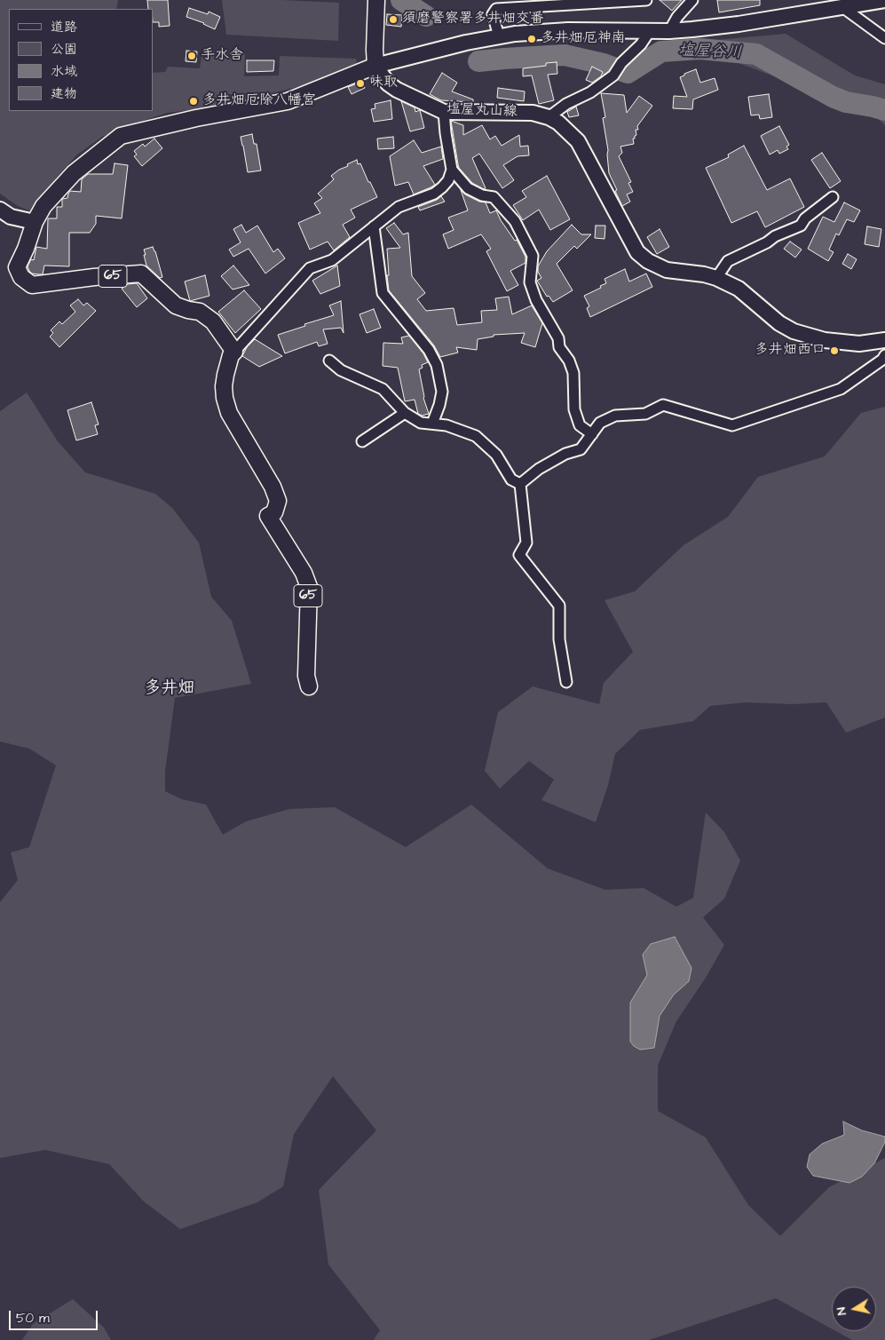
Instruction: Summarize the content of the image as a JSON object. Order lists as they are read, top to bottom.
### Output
{
  "streets": {
    "main road": ["65"],
    "street": ["塩屋丸山線"]
  },
  "crossings": [
    ["塩屋丸山線", "65"]
  ],
  "districts": ["多井畑"],
  "water": ["塩屋谷川"],
  "places": [
    "須磨警察署多井畑交番",
    "多井畑厄神南",
    "手水舎",
    "味取",
    "多井畑厄除八幡宮",
    "多井畑西口"
  ],
  "legend": [
    "道路",
    "公園",
    "水域",
    "建物"
  ],
  "scale_bar": "50 m",
  "north": "left"
}
